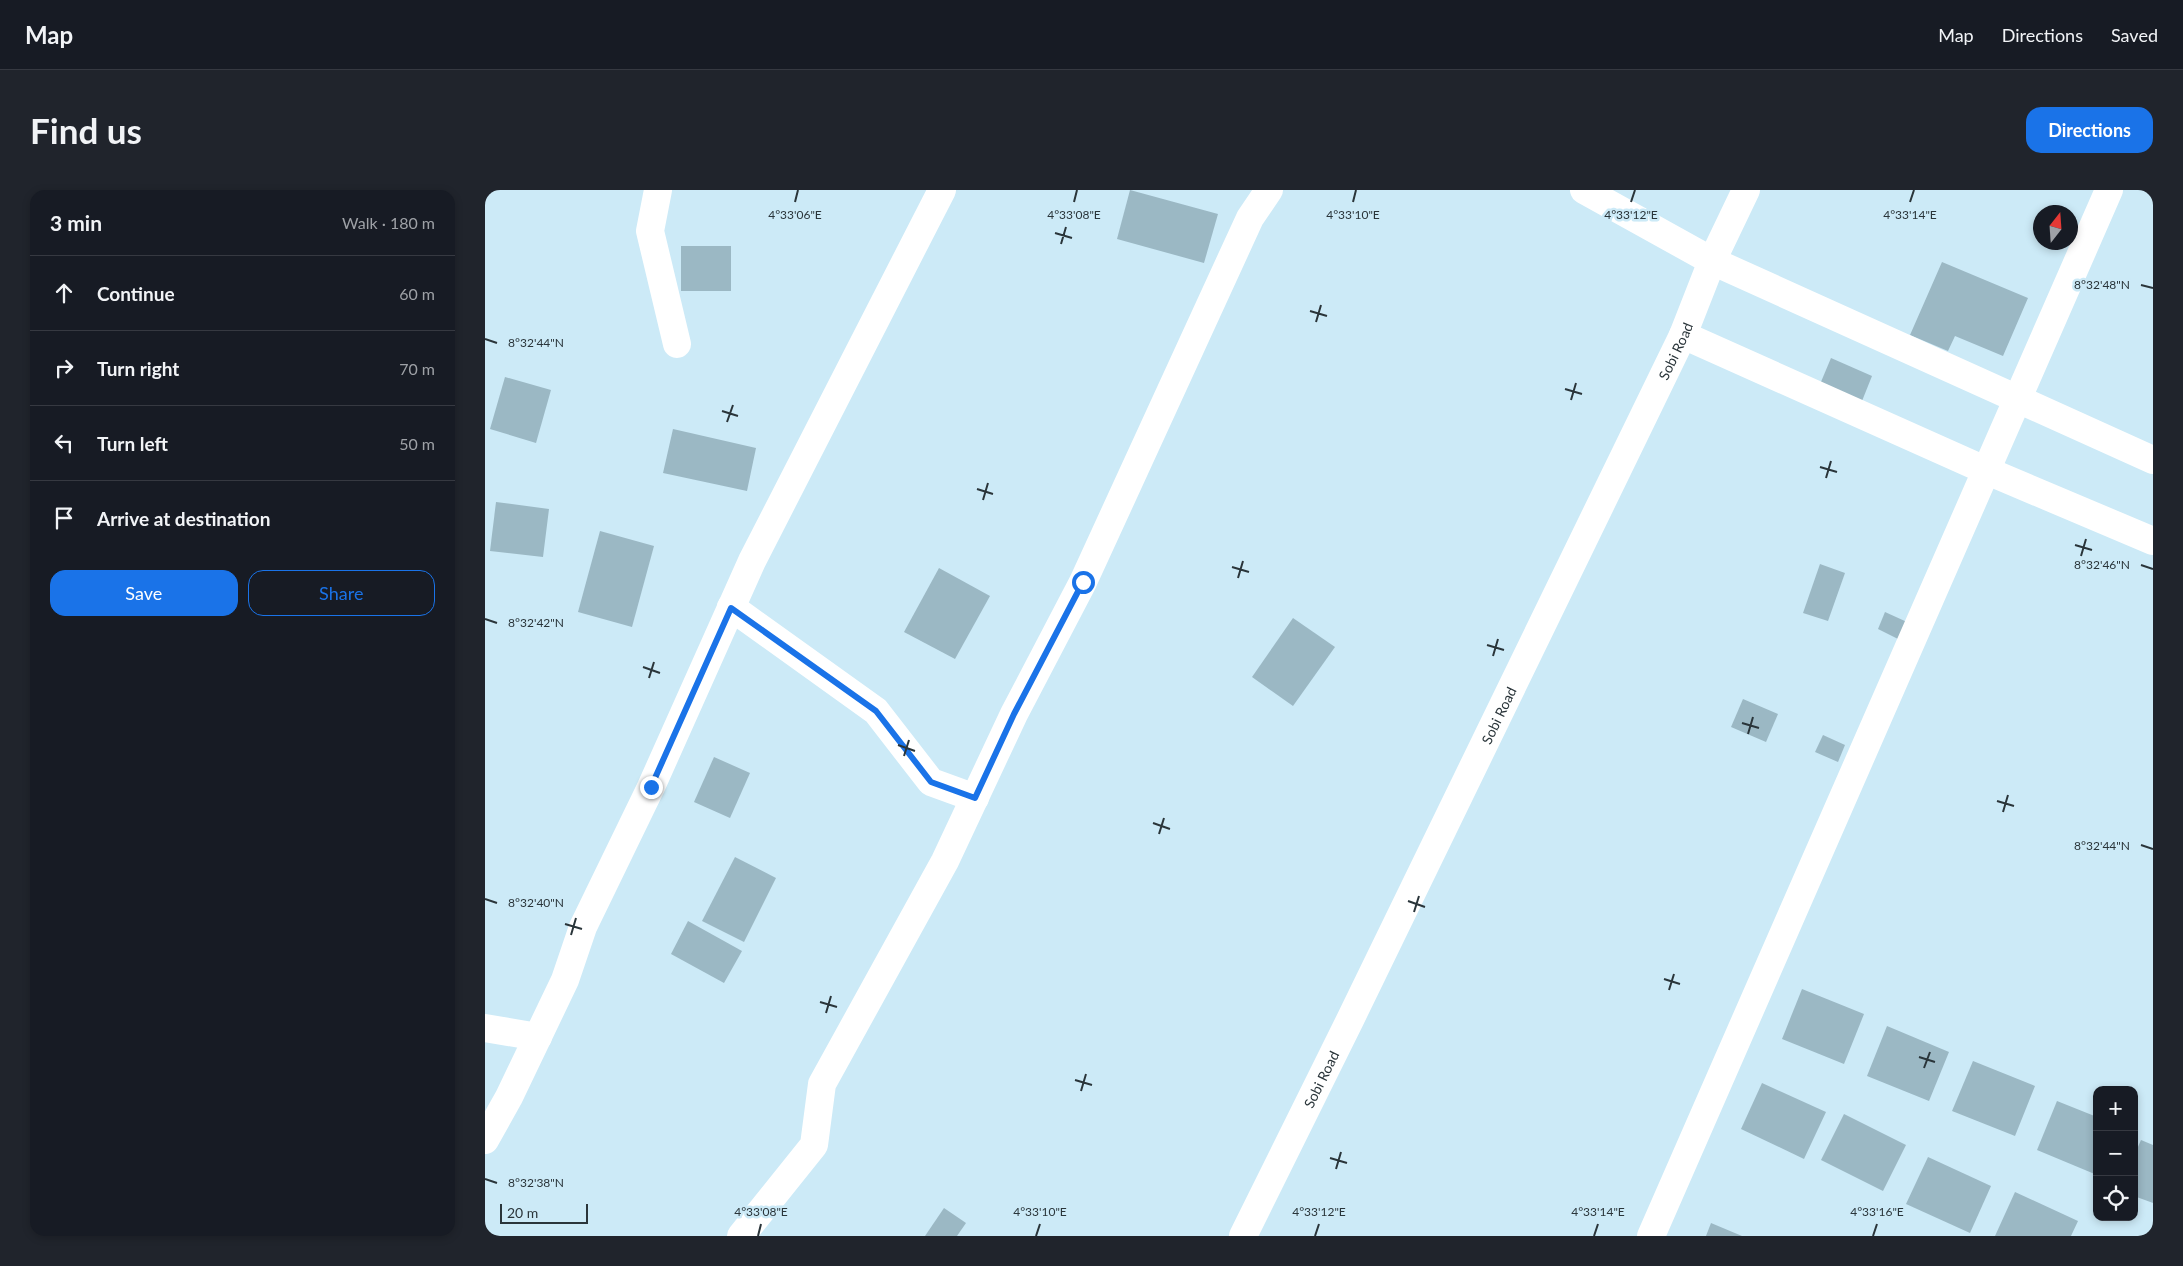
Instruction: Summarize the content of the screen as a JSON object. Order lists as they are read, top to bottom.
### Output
{
  "streets": {
    "main road": ["Sobi Road"]
  },
  "scale_bar": "20 m",
  "north": "top",
  "page": {
    "header": "Map",
    "nav": ["Map", "Directions", "Saved"],
    "buttons": [
      "Directions",
      ["Save", "Share"]
    ],
    "title": "Find us",
    "heading": ["3 min", "Walk · 180 m"],
    "list": [
      ["Continue", "60 m"],
      ["Turn right", "70 m"],
      ["Turn left", "50 m"],
      "Arrive at destination"
    ],
    "map_buttons": ["+", "−"],
    "scale": "20 m"
  },
  "coordinates": [
    "4°33'06\"E",
    "4°33'08\"E",
    "4°33'10\"E",
    "4°33'12\"E",
    "4°33'14\"E",
    "8°32'48\"N",
    "8°32'44\"N",
    "8°32'46\"N",
    "8°32'42\"N",
    "8°32'40\"N",
    "8°32'38\"N",
    "4°33'16\"E"
  ]
}
